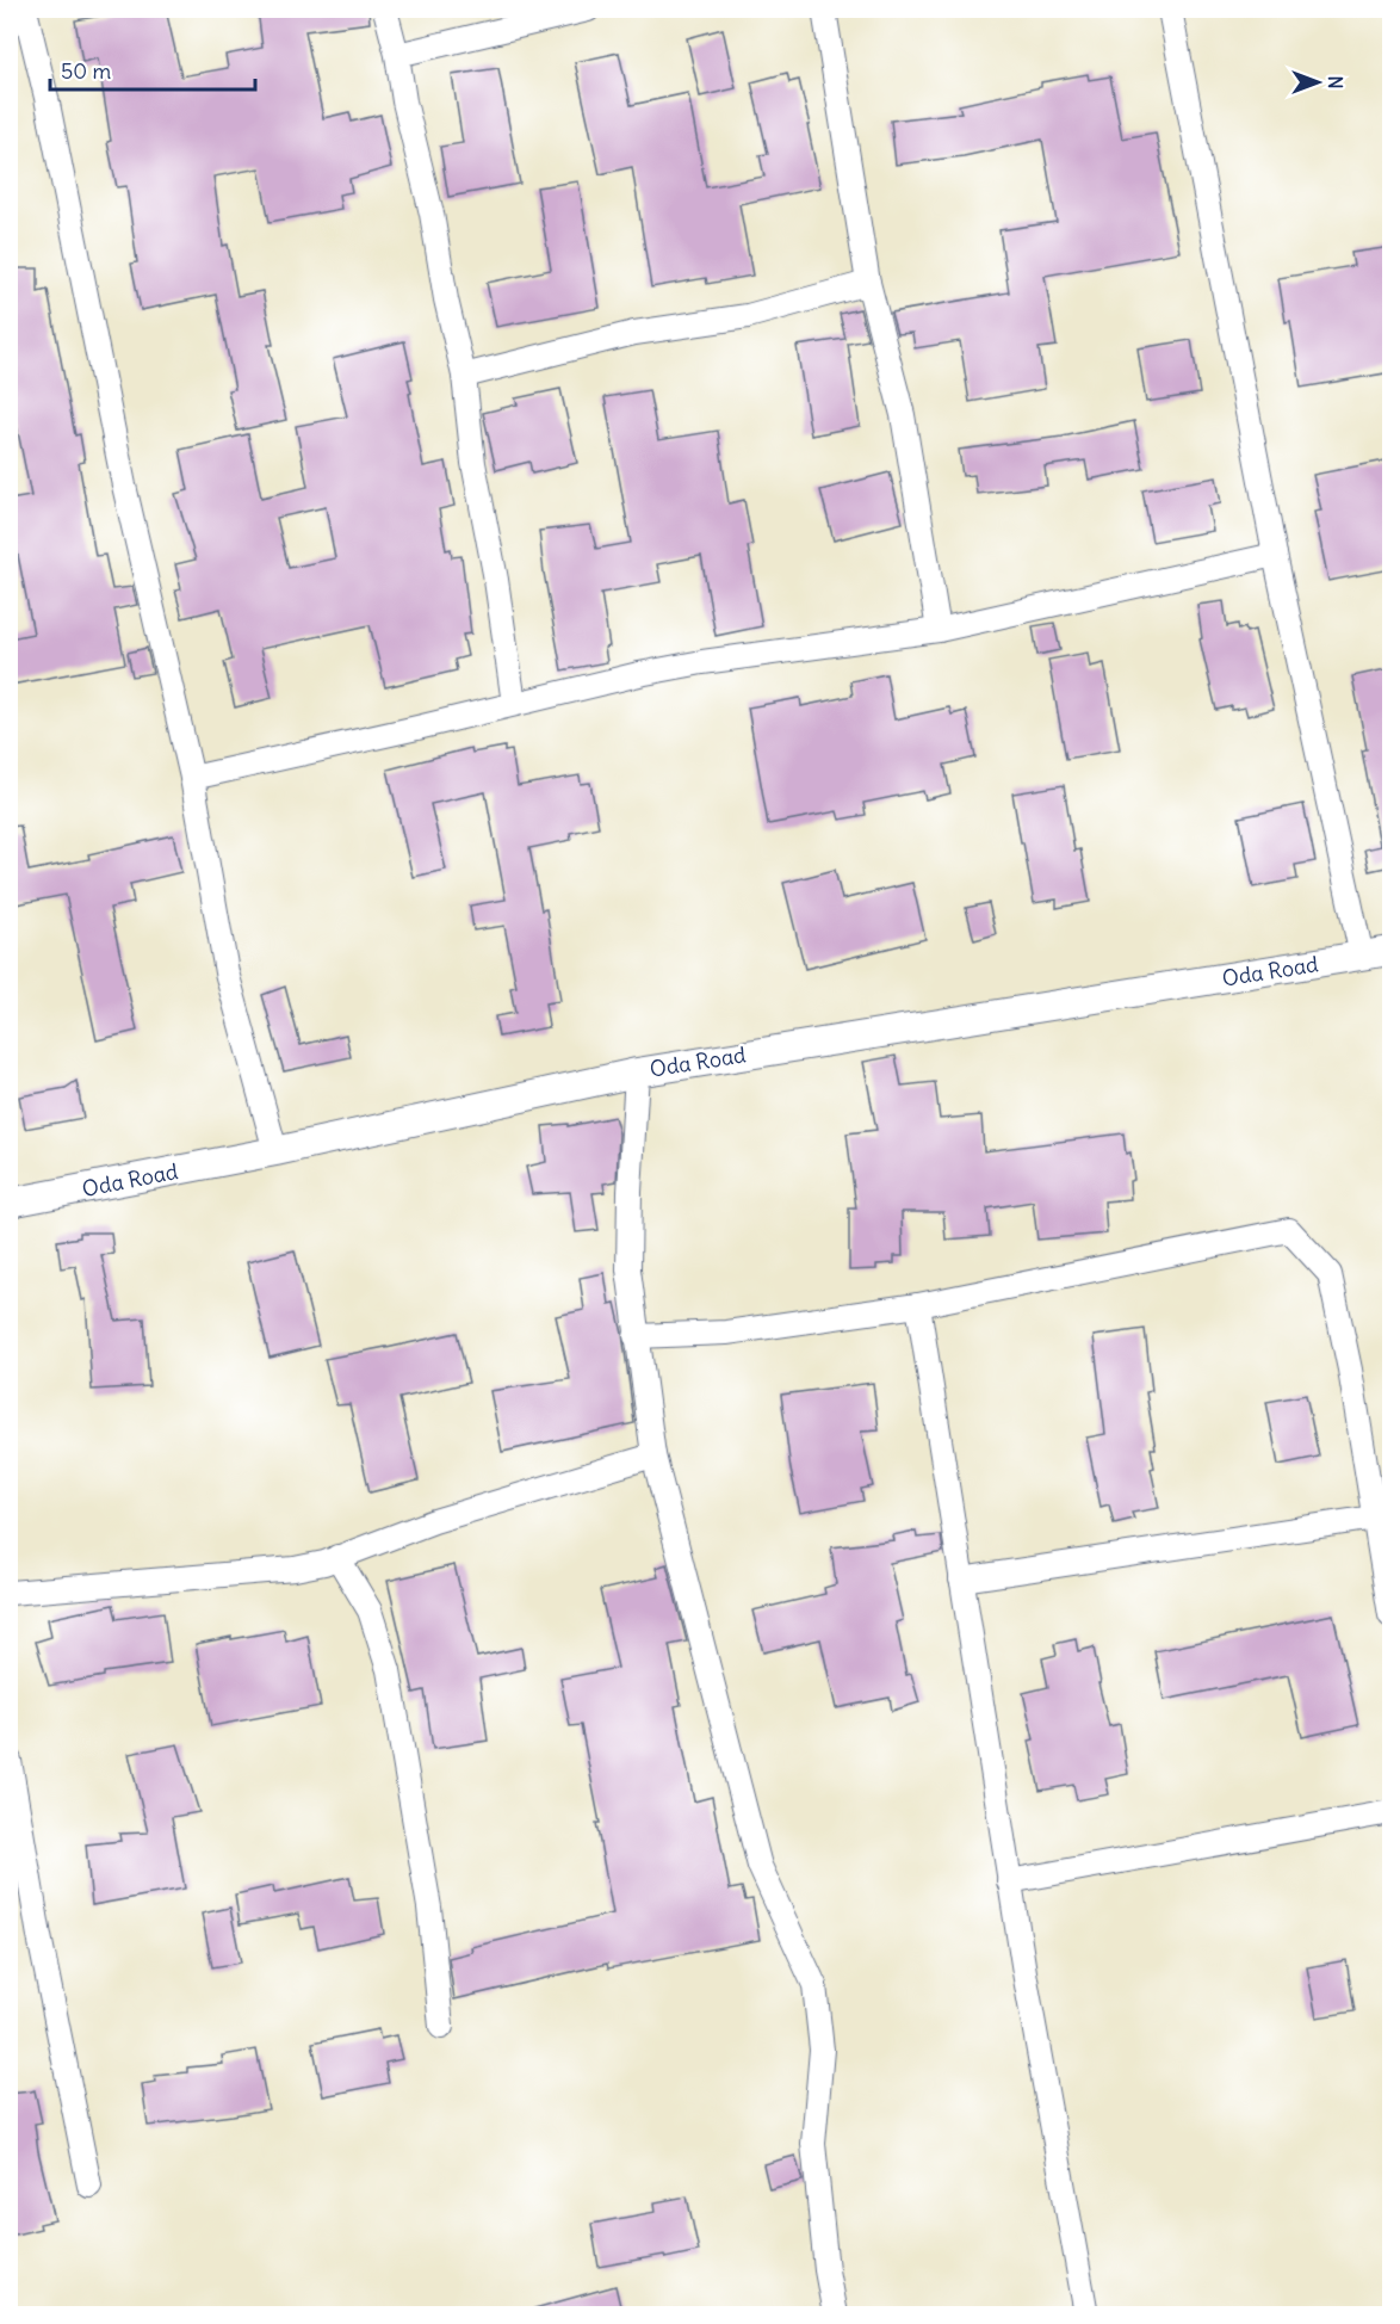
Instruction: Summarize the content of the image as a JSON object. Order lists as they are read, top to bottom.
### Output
{
  "streets": {
    "street": ["Oda Road"]
  },
  "scale_bar": "50 m",
  "north": "right"
}
